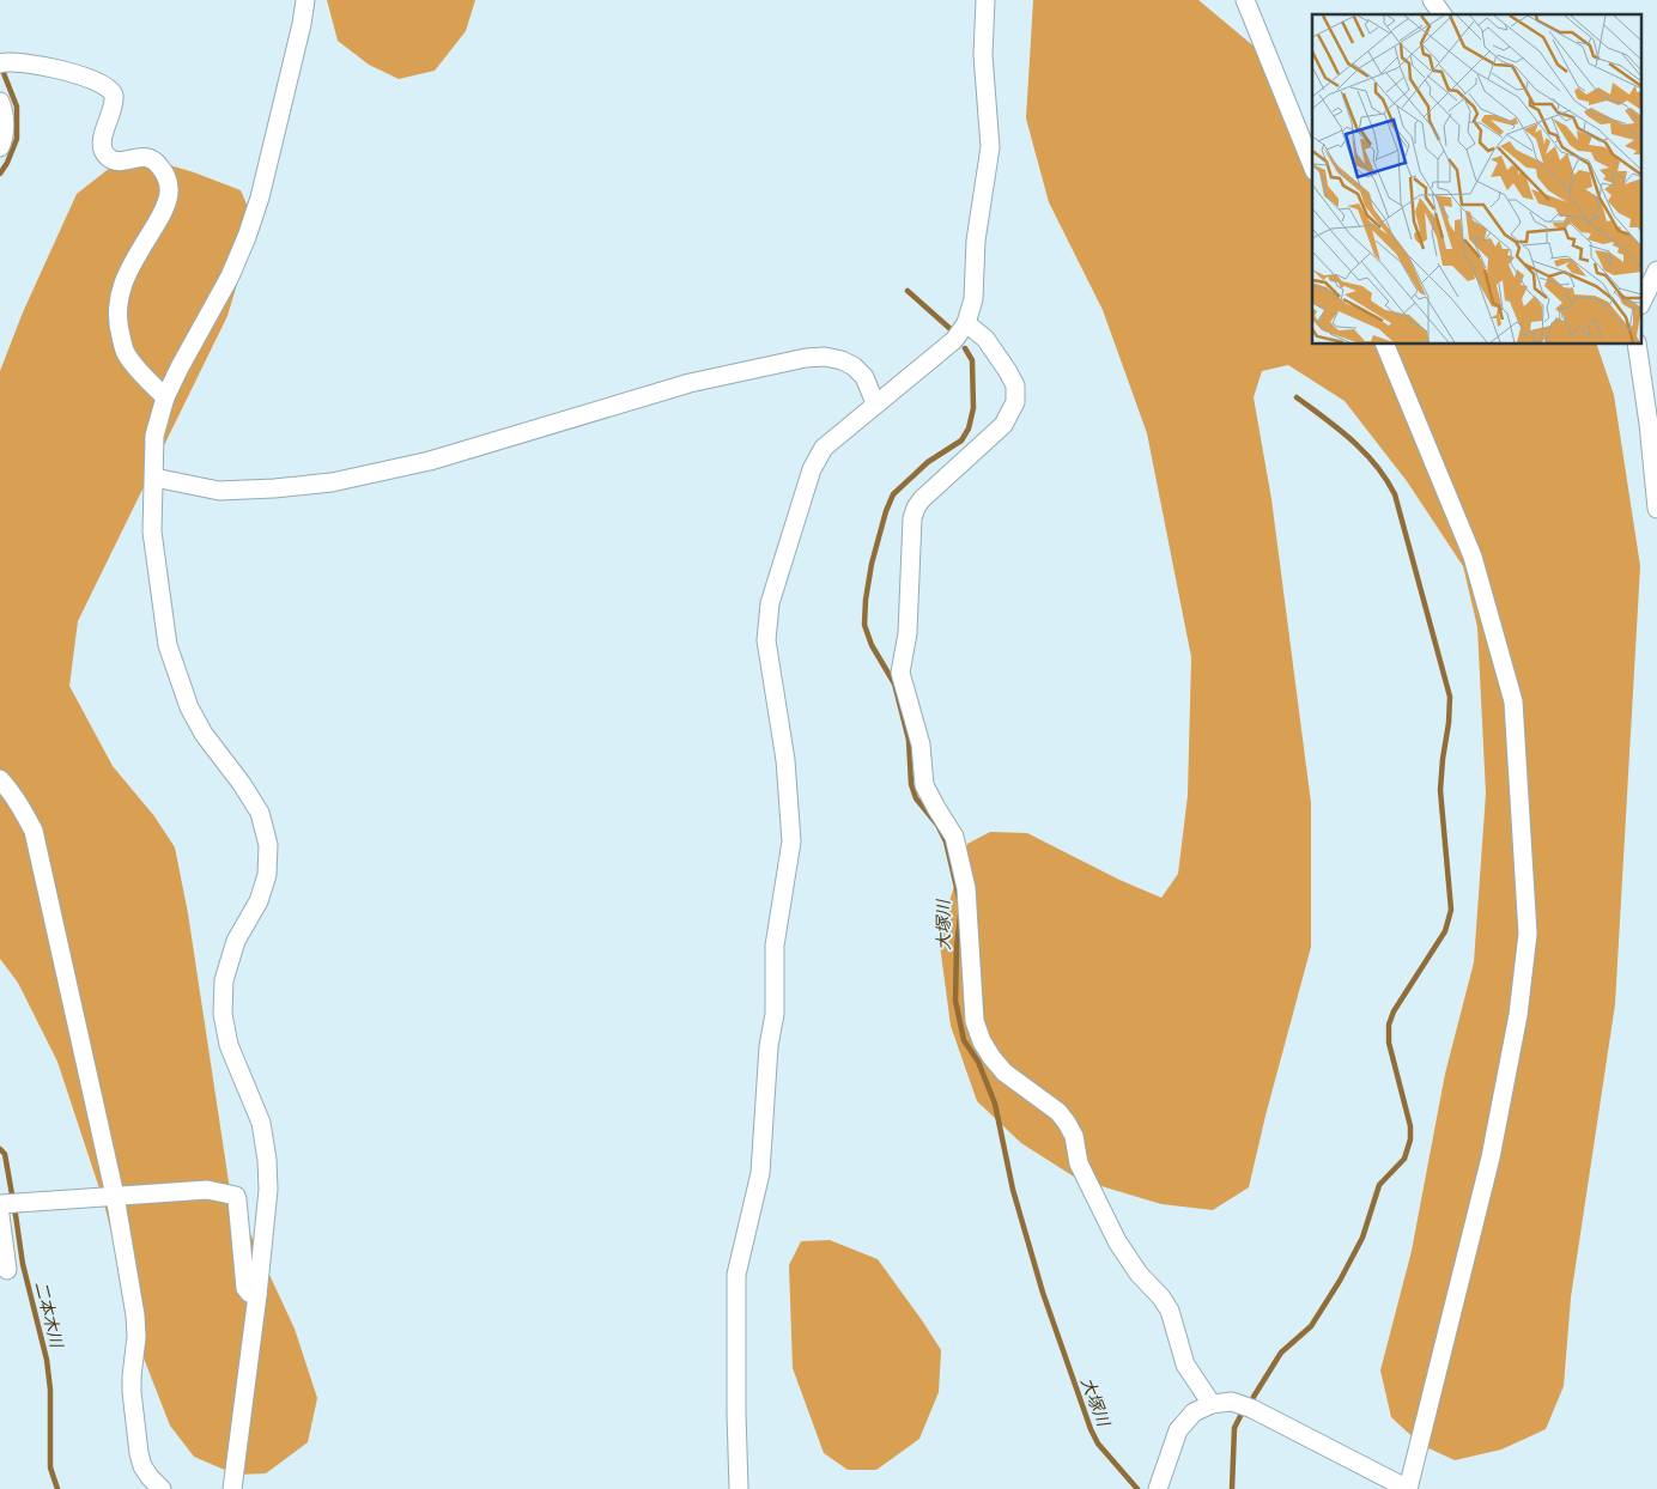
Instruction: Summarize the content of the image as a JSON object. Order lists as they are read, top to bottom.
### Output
{
  "water": ["大塚川", "二本木川"]
}
